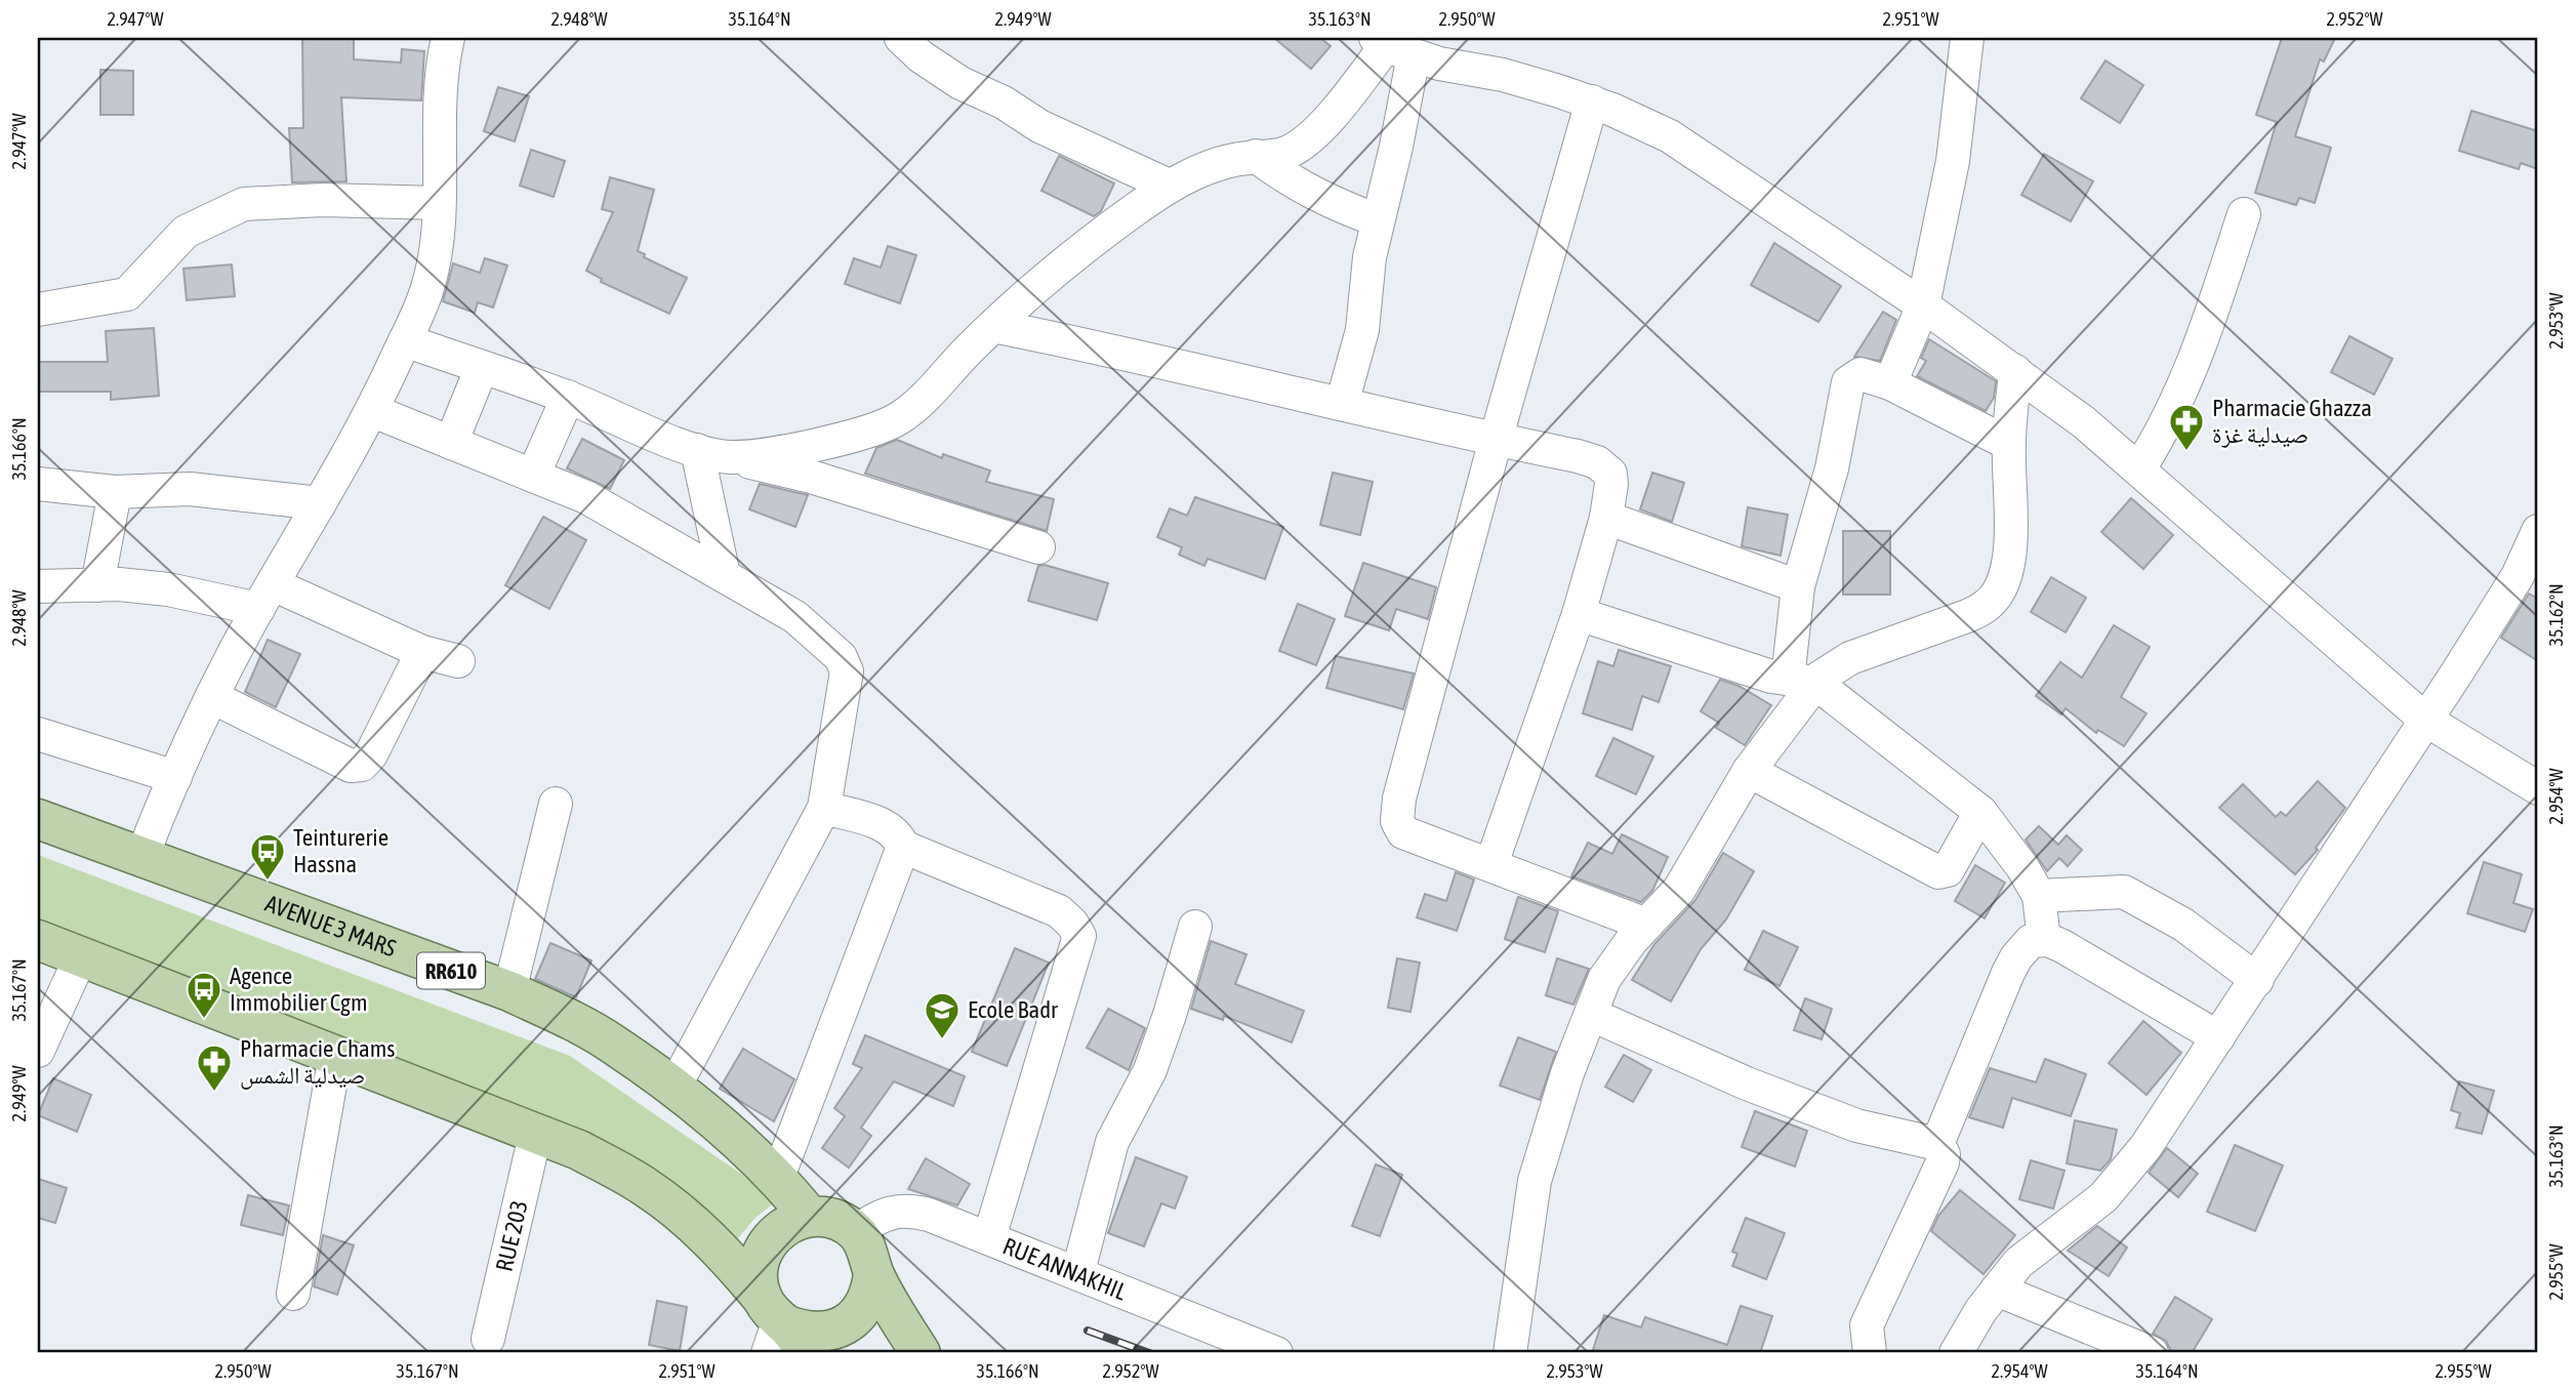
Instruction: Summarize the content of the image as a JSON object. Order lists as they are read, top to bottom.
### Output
{
  "streets": {
    "main road": ["AVENUE 3 MARS", "RR610"],
    "street": ["RUE 203", "RUE ANNAKHIL"]
  },
  "crossings": [
    ["AVENUE 3 MARS", "RUE ANNAKHIL"]
  ],
  "places": {
    "pharmacy": ["Pharmacie Ghazza صيدلية غزة", "Pharmacie Chams صيدلية الشمس"],
    "bus stop": ["Teinturerie Hassna", "Agence Immobilier Cgm"],
    "school or university": ["Ecole Badr"]
  },
  "coordinates": [
    "2.947°W",
    "2.948°W",
    "35.164°N",
    "2.949°W",
    "35.163°N",
    "2.950°W",
    "2.951°W",
    "2.952°W",
    "2.953°W",
    "35.166°N",
    "35.162°N",
    "2.954°W",
    "35.167°N",
    "2.955°W"
  ]
}
